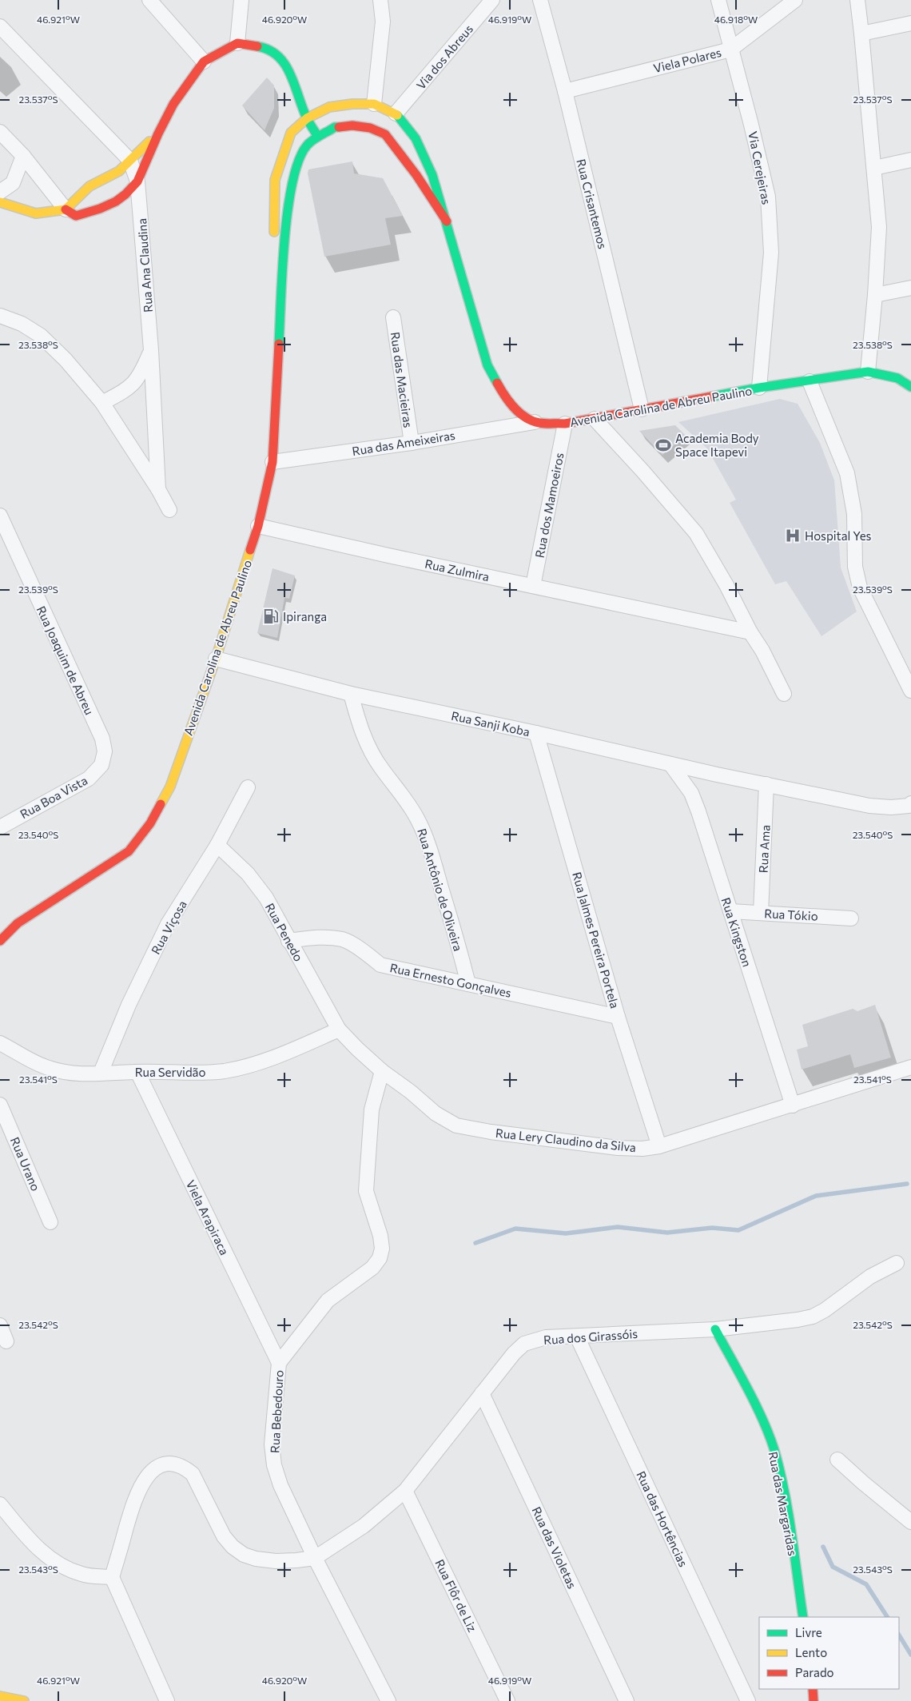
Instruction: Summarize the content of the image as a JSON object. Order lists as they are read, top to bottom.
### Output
{
  "streets": {
    "main road": ["Avenida Carolina de Abreu Paulino", "Rua das Margaridas"],
    "street": [
      "Via dos Abreus",
      "Viela Polares",
      "Via Cerejeiras",
      "Rua Crisantemos",
      "Rua Ana Claudina",
      "Rua das Macieiras",
      "Rua das Ameixeiras",
      "Rua dos Mamoeiros",
      "Rua Zulmira",
      "Rua Joaquim de Abreu",
      "Rua Sanji Koba",
      "Rua Boa Vista",
      "Rua Ama",
      "Rua Antônio de Oliveira",
      "Rua Tókio",
      "Rua Viçosa",
      "Rua Penedo",
      "Rua Kingston",
      "Rua Jalmes Pereira Portela",
      "Rua Ernesto Gonçalves",
      "Rua Servidão",
      "Rua Lery Claudino da Silva",
      "Rua Urano",
      "Viela Arapiraca",
      "Rua dos Girassóis",
      "Rua Bebedouro",
      "Rua das Hortências",
      "Rua das Violetas",
      "Rua Flôr de Liz"
    ]
  },
  "crossings": [
    ["Via dos Abreus", "Avenida Carolina de Abreu Paulino"],
    ["Viela Polares", "Via Cerejeiras"],
    ["Viela Polares", "Rua Crisantemos"],
    ["Via Cerejeiras", "Avenida Carolina de Abreu Paulino"],
    ["Rua Crisantemos", "Avenida Carolina de Abreu Paulino"],
    ["Rua das Macieiras", "Rua das Ameixeiras"],
    ["Avenida Carolina de Abreu Paulino", "Rua das Ameixeiras"],
    ["Avenida Carolina de Abreu Paulino", "Rua dos Mamoeiros"],
    ["Avenida Carolina de Abreu Paulino", "Rua Zulmira"],
    ["Avenida Carolina de Abreu Paulino", "Rua Sanji Koba"],
    ["Rua dos Mamoeiros", "Rua Zulmira"],
    ["Rua Joaquim de Abreu", "Rua Boa Vista"],
    ["Rua Sanji Koba", "Rua Ama"],
    ["Rua Sanji Koba", "Rua Antônio de Oliveira"],
    ["Rua Sanji Koba", "Rua Kingston"],
    ["Rua Sanji Koba", "Rua Jalmes Pereira Portela"],
    ["Rua Ama", "Rua Tókio"],
    ["Rua Antônio de Oliveira", "Rua Ernesto Gonçalves"],
    ["Rua Tókio", "Rua Kingston"],
    ["Rua Viçosa", "Rua Penedo"],
    ["Rua Viçosa", "Rua Servidão"],
    ["Rua Penedo", "Rua Ernesto Gonçalves"],
    ["Rua Penedo", "Rua Servidão"],
    ["Rua Penedo", "Rua Lery Claudino da Silva"],
    ["Rua Kingston", "Rua Lery Claudino da Silva"],
    ["Rua Jalmes Pereira Portela", "Rua Ernesto Gonçalves"],
    ["Rua Jalmes Pereira Portela", "Rua Lery Claudino da Silva"],
    ["Rua Servidão", "Rua Lery Claudino da Silva"],
    ["Rua Servidão", "Viela Arapiraca"],
    ["Rua Lery Claudino da Silva", "Rua Bebedouro"],
    ["Viela Arapiraca", "Rua Bebedouro"],
    ["Rua dos Girassóis", "Rua Bebedouro"],
    ["Rua dos Girassóis", "Rua das Margaridas"],
    ["Rua dos Girassóis", "Rua das Hortências"],
    ["Rua dos Girassóis", "Rua das Violetas"],
    ["Rua dos Girassóis", "Rua Flôr de Liz"]
  ],
  "places": {
    "sports": ["Academia Body Space Itapevi"],
    "hospital": ["Hospital Yes"],
    "fuel station": ["Ipiranga"]
  },
  "legend": ["Livre", "Lento", "Parado"],
  "coordinates": [
    "46.921°W",
    "46.920°W",
    "46.919°W",
    "46.918°W",
    "23.537°S",
    "23.538°S",
    "23.539°S",
    "23.540°S",
    "23.541°S",
    "23.542°S",
    "23.543°S"
  ]
}
